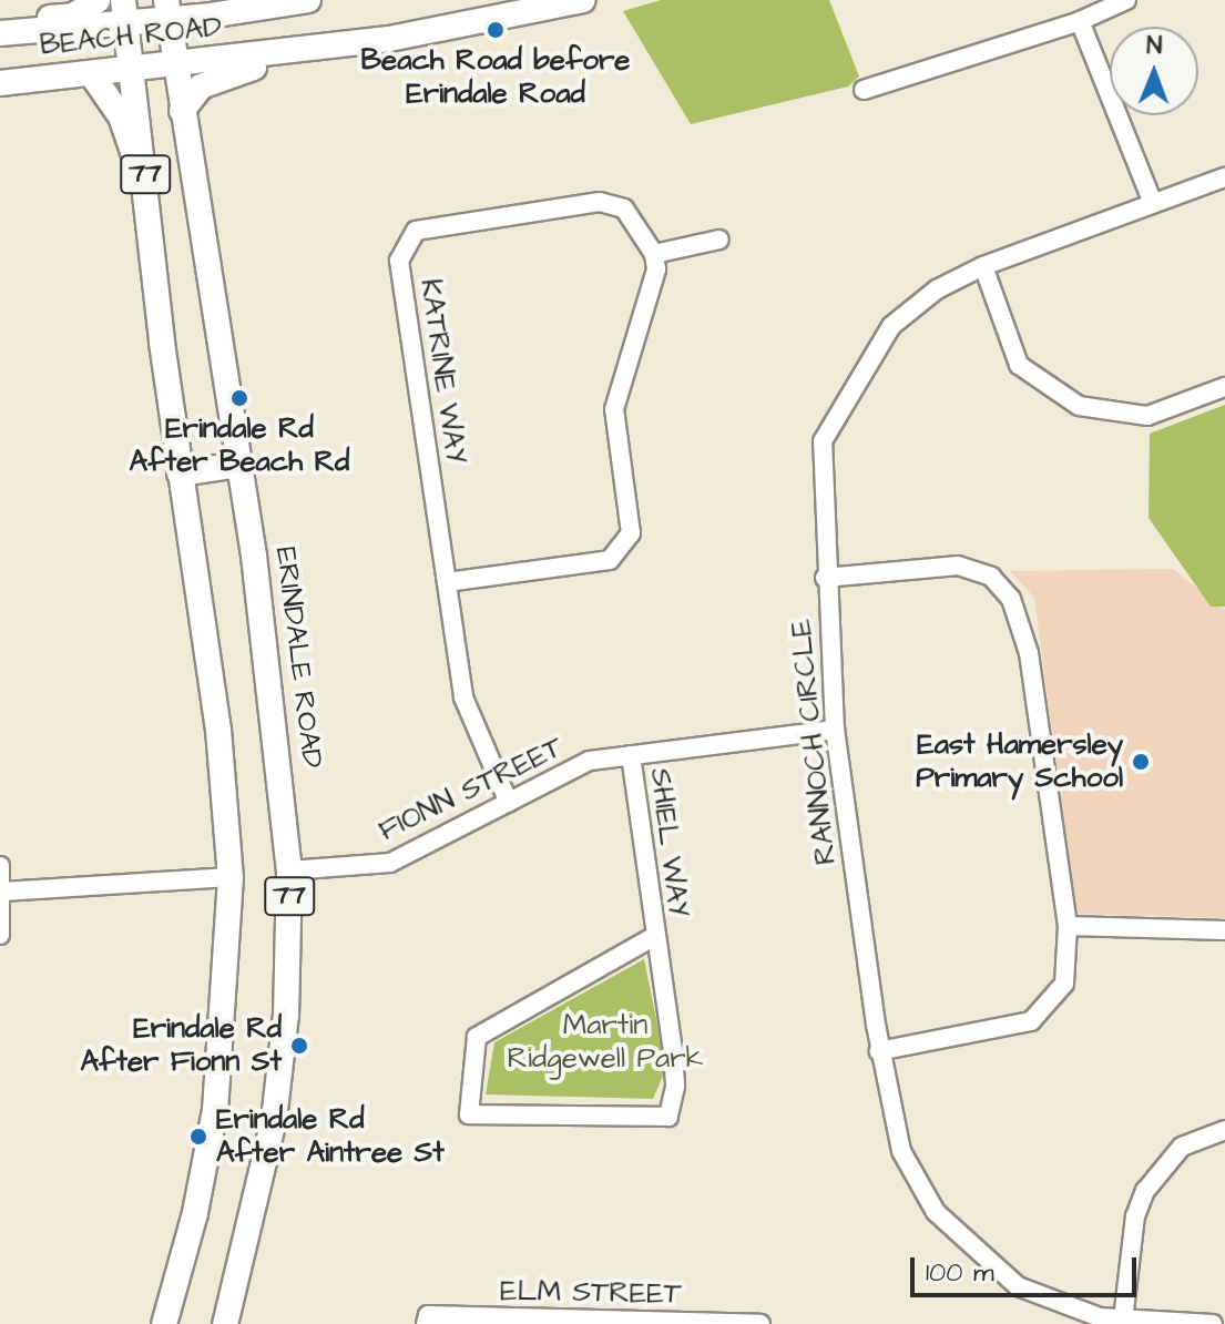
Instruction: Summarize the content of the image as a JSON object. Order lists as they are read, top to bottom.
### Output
{
  "streets": {
    "main road": ["BEACH ROAD", "77", "ERINDALE ROAD"],
    "street": [
      "KATRINE WAY",
      "RANNOCH CIRCLE",
      "FIONN STREET",
      "SHIEL WAY",
      "ELM STREET"
    ]
  },
  "crossings": [
    ["BEACH ROAD", "77"],
    ["BEACH ROAD", "ERINDALE ROAD"],
    ["KATRINE WAY", "FIONN STREET"],
    ["ERINDALE ROAD", "FIONN STREET"],
    ["RANNOCH CIRCLE", "FIONN STREET"],
    ["FIONN STREET", "SHIEL WAY"]
  ],
  "parks": ["Martin Ridgewell Park"],
  "places": [
    "Beach Road before Erindale Road",
    "Erindale Rd After Beach Rd",
    "East Hamersley Primary School",
    "Erindale Rd After Fionn St",
    "Erindale Rd After Aintree St"
  ],
  "scale_bar": "100 m",
  "north": "top"
}
